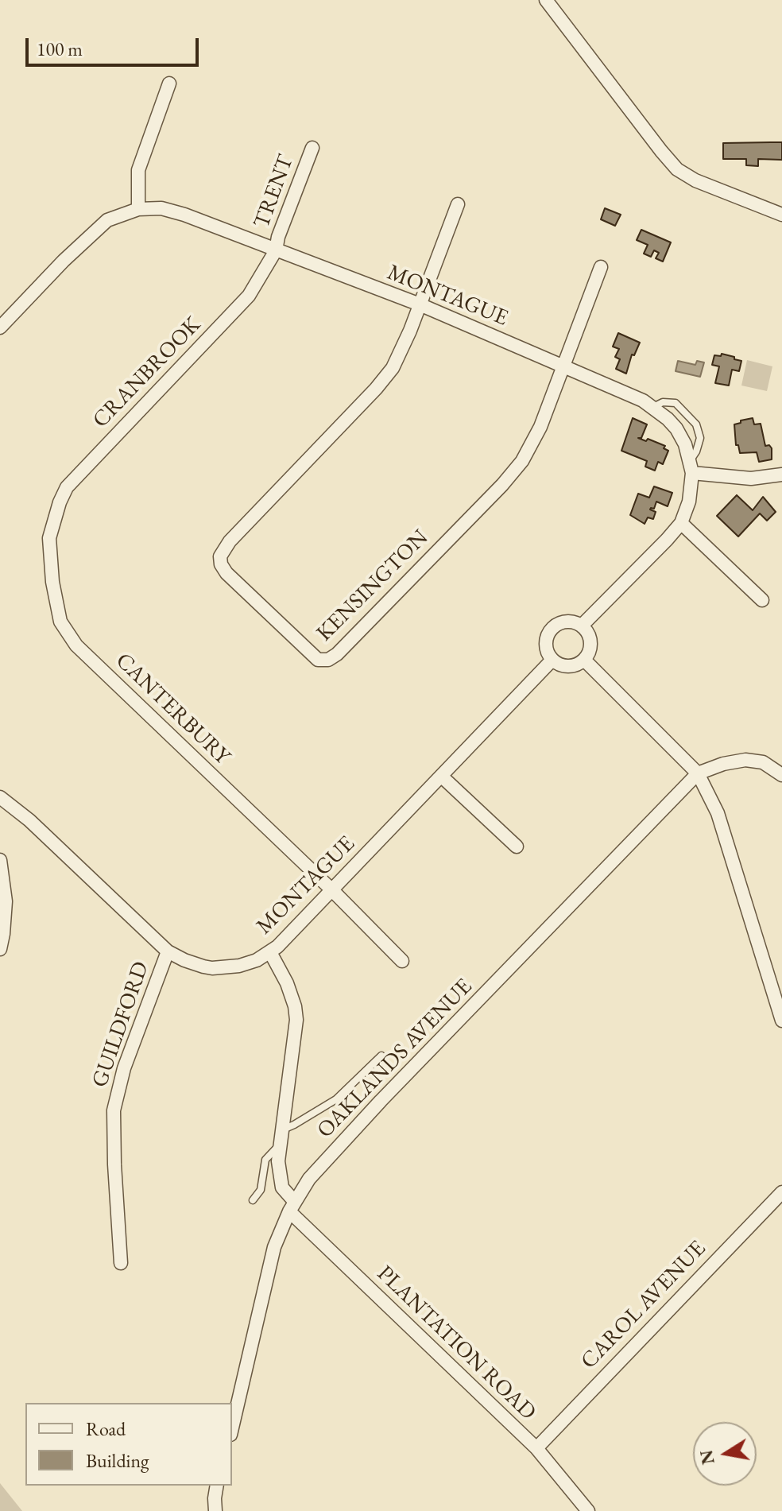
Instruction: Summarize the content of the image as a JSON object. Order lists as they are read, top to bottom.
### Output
{
  "streets": {
    "street": [
      "TRENT",
      "MONTAGUE",
      "CRANBROOK",
      "KENSINGTON",
      "CANTERBURY",
      "GUILDFORD",
      "OAKLANDS AVENUE",
      "CAROL AVENUE",
      "PLANTATION ROAD"
    ]
  },
  "crossings": [
    ["TRENT", "MONTAGUE"],
    ["TRENT", "CRANBROOK"],
    ["MONTAGUE", "CRANBROOK"],
    ["MONTAGUE", "KENSINGTON"],
    ["MONTAGUE", "CANTERBURY"],
    ["MONTAGUE", "GUILDFORD"],
    ["MONTAGUE", "PLANTATION ROAD"],
    ["CRANBROOK", "CANTERBURY"],
    ["OAKLANDS AVENUE", "PLANTATION ROAD"],
    ["CAROL AVENUE", "PLANTATION ROAD"]
  ],
  "legend": ["Road", "Building"],
  "scale_bar": "100 m",
  "north": "left"
}
